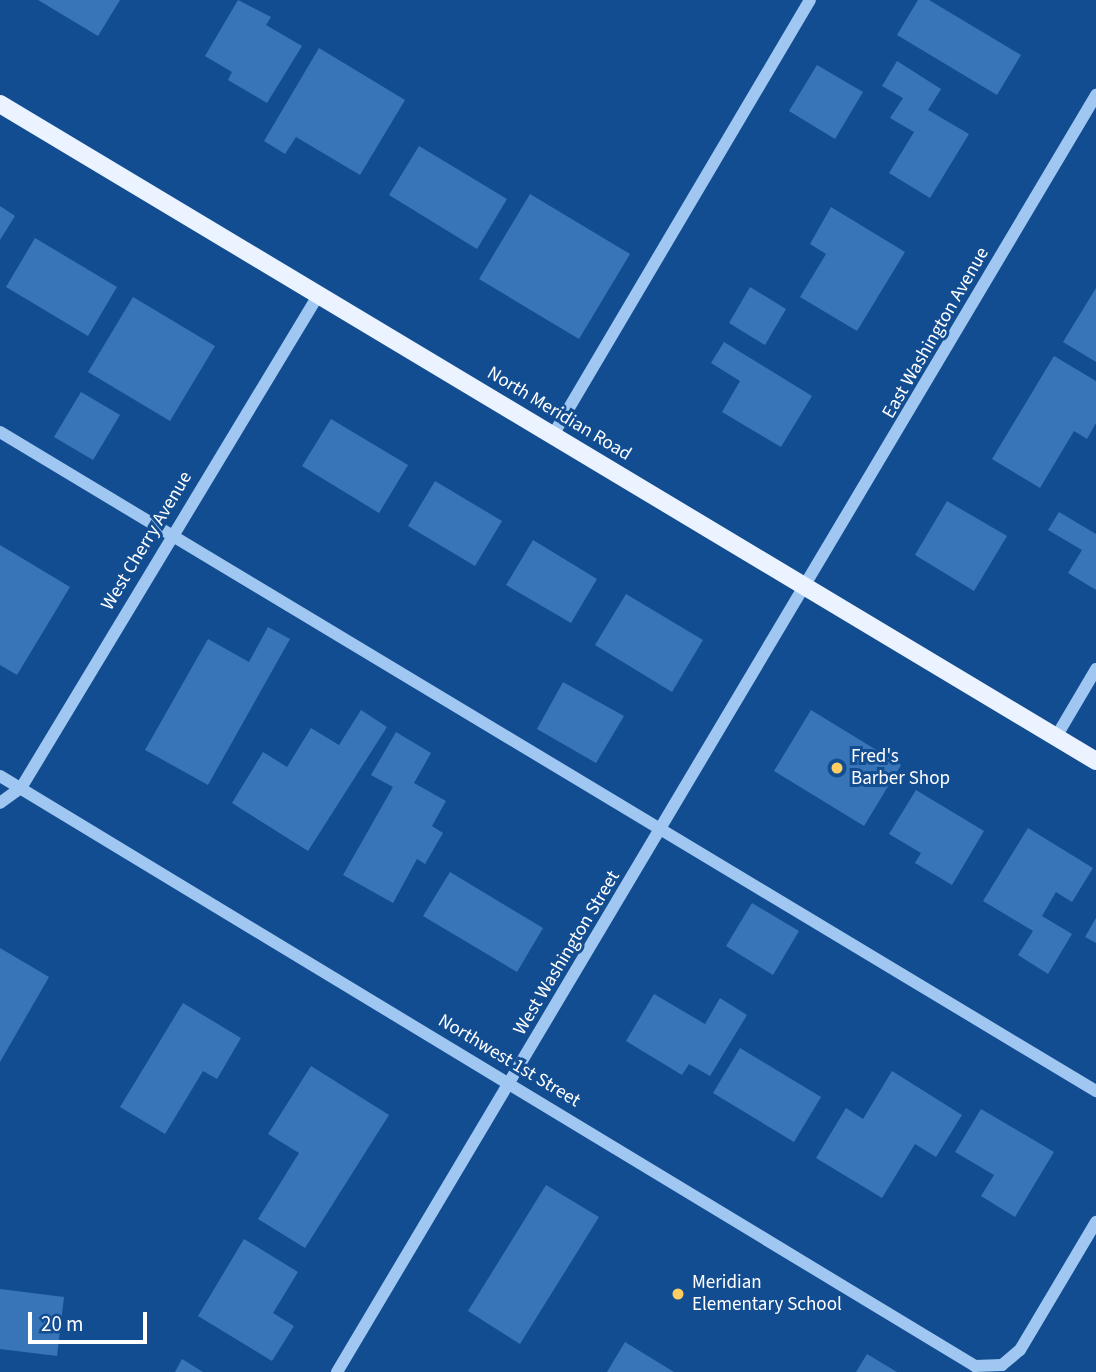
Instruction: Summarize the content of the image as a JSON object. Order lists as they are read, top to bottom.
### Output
{
  "streets": {
    "main road": ["North Meridian Road"],
    "street": [
      "East Washington Avenue",
      "West Cherry Avenue",
      "West Washington Street",
      "Northwest 1st Street"
    ]
  },
  "crossings": [
    ["East Washington Avenue", "North Meridian Road"],
    ["East Washington Avenue", "West Washington Street"],
    ["North Meridian Road", "West Cherry Avenue"],
    ["North Meridian Road", "West Washington Street"],
    ["West Cherry Avenue", "Northwest 1st Street"],
    ["West Washington Street", "Northwest 1st Street"]
  ],
  "places": ["Fred's Barber Shop", "Meridian Elementary School"],
  "scale_bar": "20 m"
}
